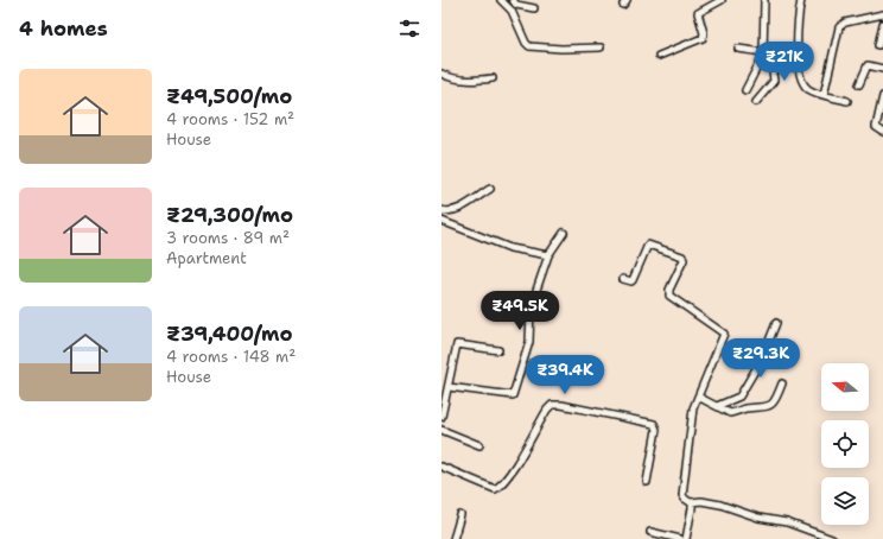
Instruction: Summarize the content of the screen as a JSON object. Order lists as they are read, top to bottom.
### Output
{
  "north": "left",
  "page": {
    "heading": "4 homes",
    "price": [
      "₹21K",
      "₹49.5K",
      "₹29.3K",
      "₹39.4K"
    ],
    "list": [
      {
        "name": "₹49,500/mo",
        "note": "4 rooms · 152 m² · House"
      },
      {
        "name": "₹29,300/mo",
        "note": "3 rooms · 89 m² · Apartment"
      },
      {
        "name": "₹39,400/mo",
        "note": "4 rooms · 148 m² · House"
      }
    ]
  }
}
